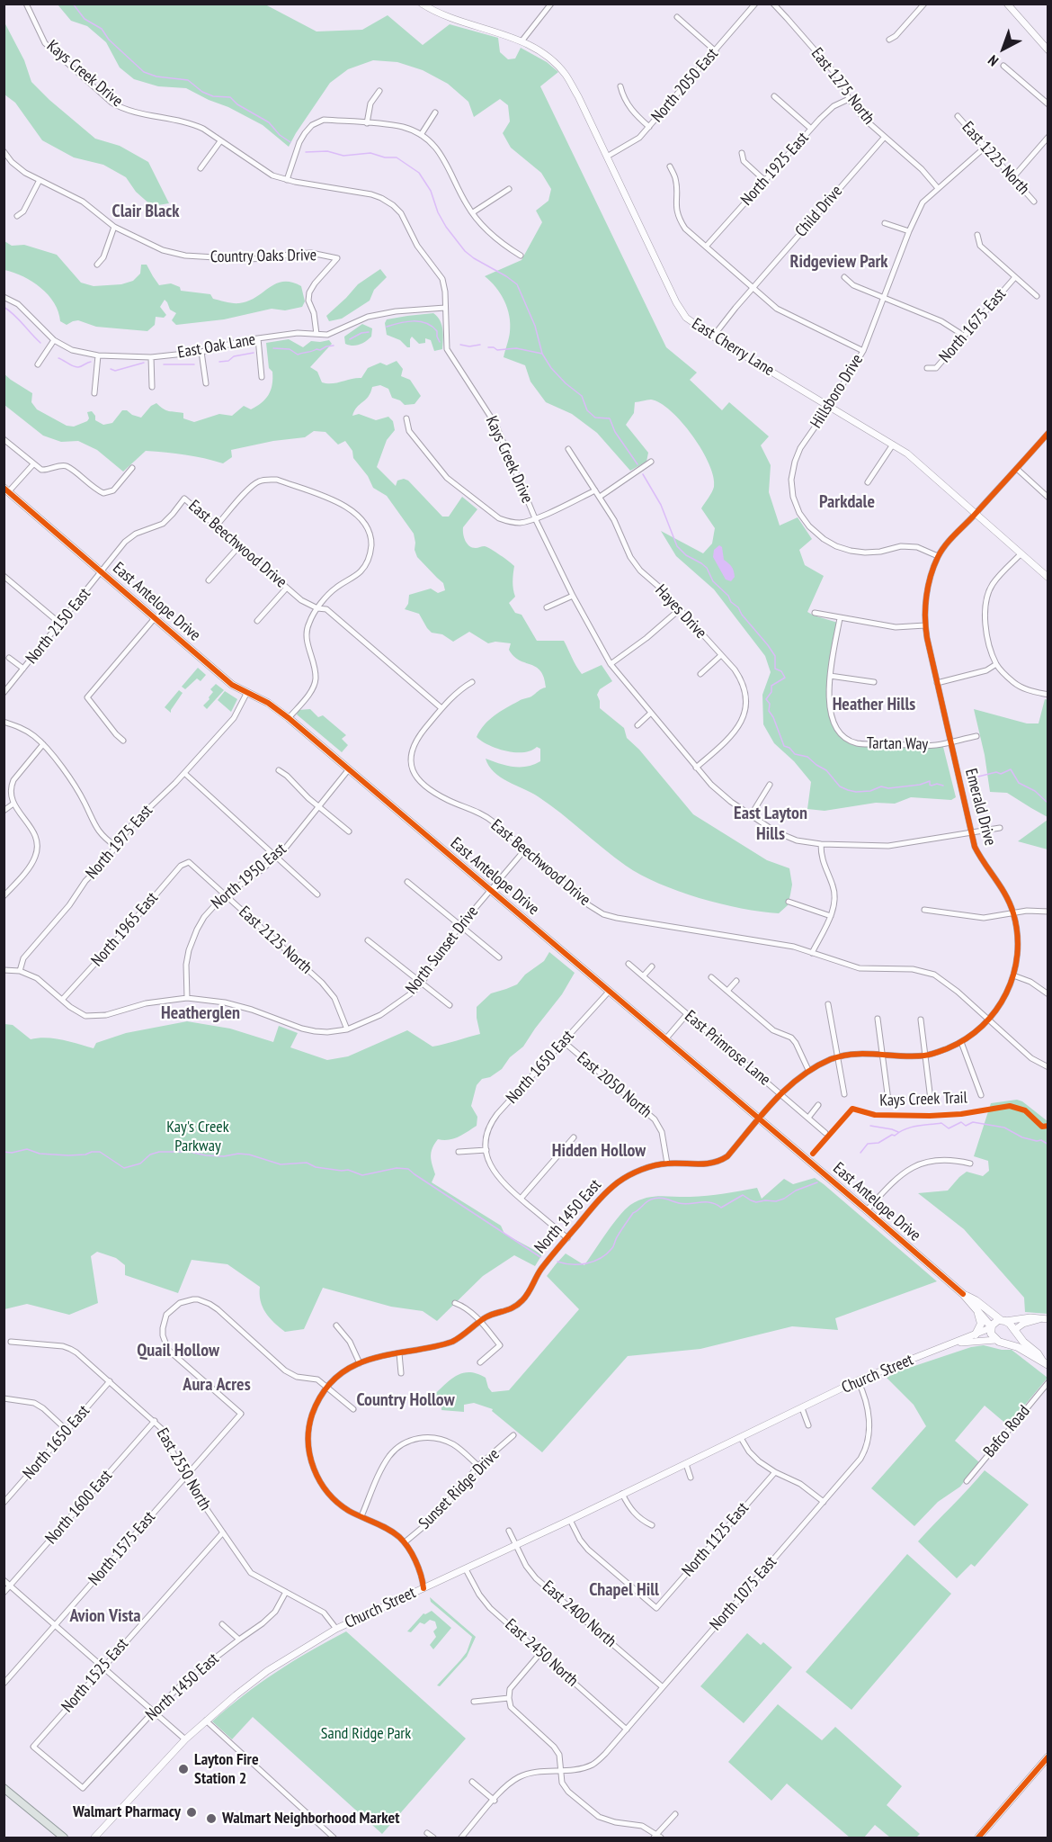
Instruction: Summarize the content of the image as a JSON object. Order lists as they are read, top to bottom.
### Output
{
  "streets": {
    "main road": ["East Antelope Drive"],
    "street": [
      "Kays Creek Drive",
      "North 2050 East",
      "East 1275 North",
      "East 1225 North",
      "North 1925 East",
      "Child Drive",
      "Country Oaks Drive",
      "North 1675 East",
      "East Oak Lane",
      "East Cherry Lane",
      "Hillsboro Drive",
      "East Beechwood Drive",
      "Hayes Drive",
      "North 2150 East",
      "Tartan Way",
      "Emerald Drive",
      "North 1975 East",
      "North 1950 East",
      "North 1965 East",
      "East 2125 North",
      "North Sunset Drive",
      "East Primrose Lane",
      "North 1650 East",
      "East 2050 North",
      "North 1450 East",
      "Church Street",
      "Bafco Road",
      "East 2550 North",
      "Sunset Ridge Drive",
      "North 1600 East",
      "North 1125 East",
      "North 1575 East",
      "North 1075 East",
      "East 2400 North",
      "East 2450 North",
      "North 1525 East"
    ],
    "cycle path": ["Kays Creek Trail"]
  },
  "crossings": [
    ["Kays Creek Drive", "East Oak Lane"],
    ["Kays Creek Drive", "Hayes Drive"],
    ["Kays Creek Drive", "Emerald Drive"],
    ["North 2050 East", "East Cherry Lane"],
    ["East 1275 North", "North 1925 East"],
    ["East 1275 North", "Child Drive"],
    ["East 1275 North", "Hillsboro Drive"],
    ["East 1225 North", "Hillsboro Drive"],
    ["Child Drive", "East Cherry Lane"],
    ["Country Oaks Drive", "East Oak Lane"],
    ["East Cherry Lane", "Hillsboro Drive"],
    ["East Cherry Lane", "Emerald Drive"],
    ["Hillsboro Drive", "Emerald Drive"],
    ["East Beechwood Drive", "North 2150 East"],
    ["East Beechwood Drive", "Emerald Drive"],
    ["East Beechwood Drive", "North Sunset Drive"],
    ["East Antelope Drive", "North 2150 East"],
    ["East Antelope Drive", "Emerald Drive"],
    ["East Antelope Drive", "North 1975 East"],
    ["East Antelope Drive", "North 1950 East"],
    ["East Antelope Drive", "North Sunset Drive"],
    ["East Antelope Drive", "North 1650 East"],
    ["East Antelope Drive", "North 1450 East"],
    ["East Antelope Drive", "Church Street"],
    ["Tartan Way", "Emerald Drive"],
    ["Emerald Drive", "East Primrose Lane"],
    ["Emerald Drive", "North 1450 East"],
    ["North 1975 East", "North Sunset Drive"],
    ["North 1950 East", "East 2125 North"],
    ["North 1950 East", "North Sunset Drive"],
    ["North 1965 East", "East 2125 North"],
    ["North 1965 East", "North Sunset Drive"],
    ["East 2125 North", "North Sunset Drive"],
    ["North 1650 East", "East 2050 North"],
    ["North 1650 East", "East 2550 North"],
    ["East 2050 North", "North 1450 East"],
    ["North 1450 East", "East 2550 North"],
    ["North 1450 East", "Sunset Ridge Drive"],
    ["North 1450 East", "North 1575 East"],
    ["North 1450 East", "North 1525 East"],
    ["Church Street", "East 2550 North"],
    ["Church Street", "North 1125 East"],
    ["Church Street", "North 1075 East"],
    ["Church Street", "East 2400 North"],
    ["Church Street", "East 2450 North"],
    ["East 2550 North", "North 1600 East"],
    ["East 2550 North", "North 1575 East"],
    ["East 2550 North", "North 1525 East"],
    ["North 1075 East", "East 2400 North"],
    ["North 1075 East", "East 2450 North"]
  ],
  "districts": [
    "Clair Black",
    "Ridgeview Park",
    "Parkdale",
    "Heather Hills",
    "East Layton Hills",
    "Heatherglen",
    "Hidden Hollow",
    "Quail Hollow",
    "Aura Acres",
    "Country Hollow",
    "Chapel Hill",
    "Avion Vista"
  ],
  "parks": ["Kay's Creek Parkway", "Sand Ridge Park"],
  "places": ["Layton Fire Station 2", "Walmart Pharmacy", "Walmart Neighborhood Market"],
  "north": "bottom left"
}
